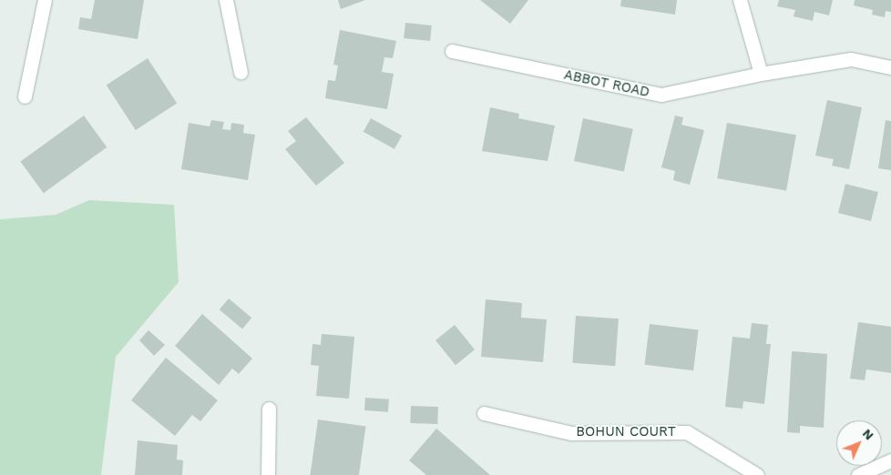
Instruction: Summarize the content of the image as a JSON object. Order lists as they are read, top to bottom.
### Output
{
  "streets": {
    "street": ["ABBOT ROAD", "BOHUN COURT"]
  },
  "north": "top right"
}
